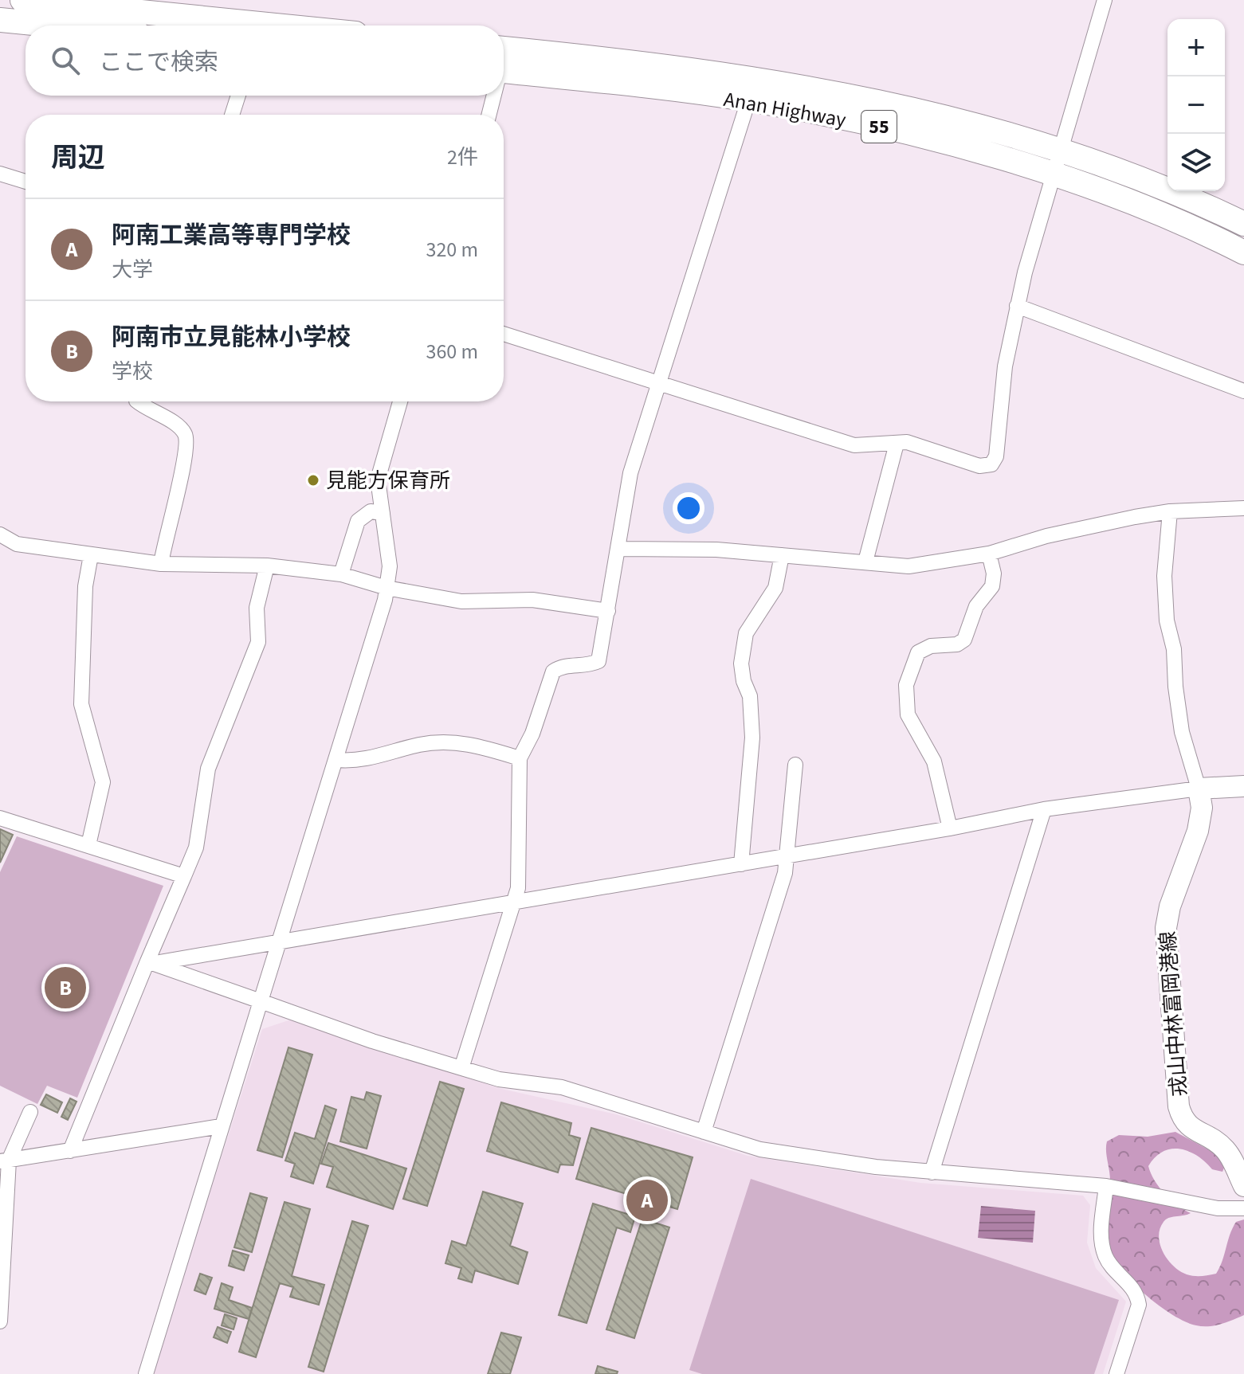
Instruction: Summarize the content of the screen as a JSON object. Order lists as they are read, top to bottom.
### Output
{
  "streets": {
    "highway": ["Anan Highway", "55"],
    "main road": ["戎山中林富岡港線"]
  },
  "places": ["見能方保育所"],
  "page": {
    "map_buttons": ["+", "−"],
    "search": "ここで検索",
    "heading": ["周辺", "2件"],
    "list": [
      {
        "mark": "A",
        "name": "阿南工業高等専門学校",
        "note": "大学",
        "value": "320 m"
      },
      {
        "mark": "B",
        "name": "阿南市立見能林小学校",
        "note": "学校",
        "value": "360 m"
      }
    ],
    "pins": ["B", "A"]
  }
}
